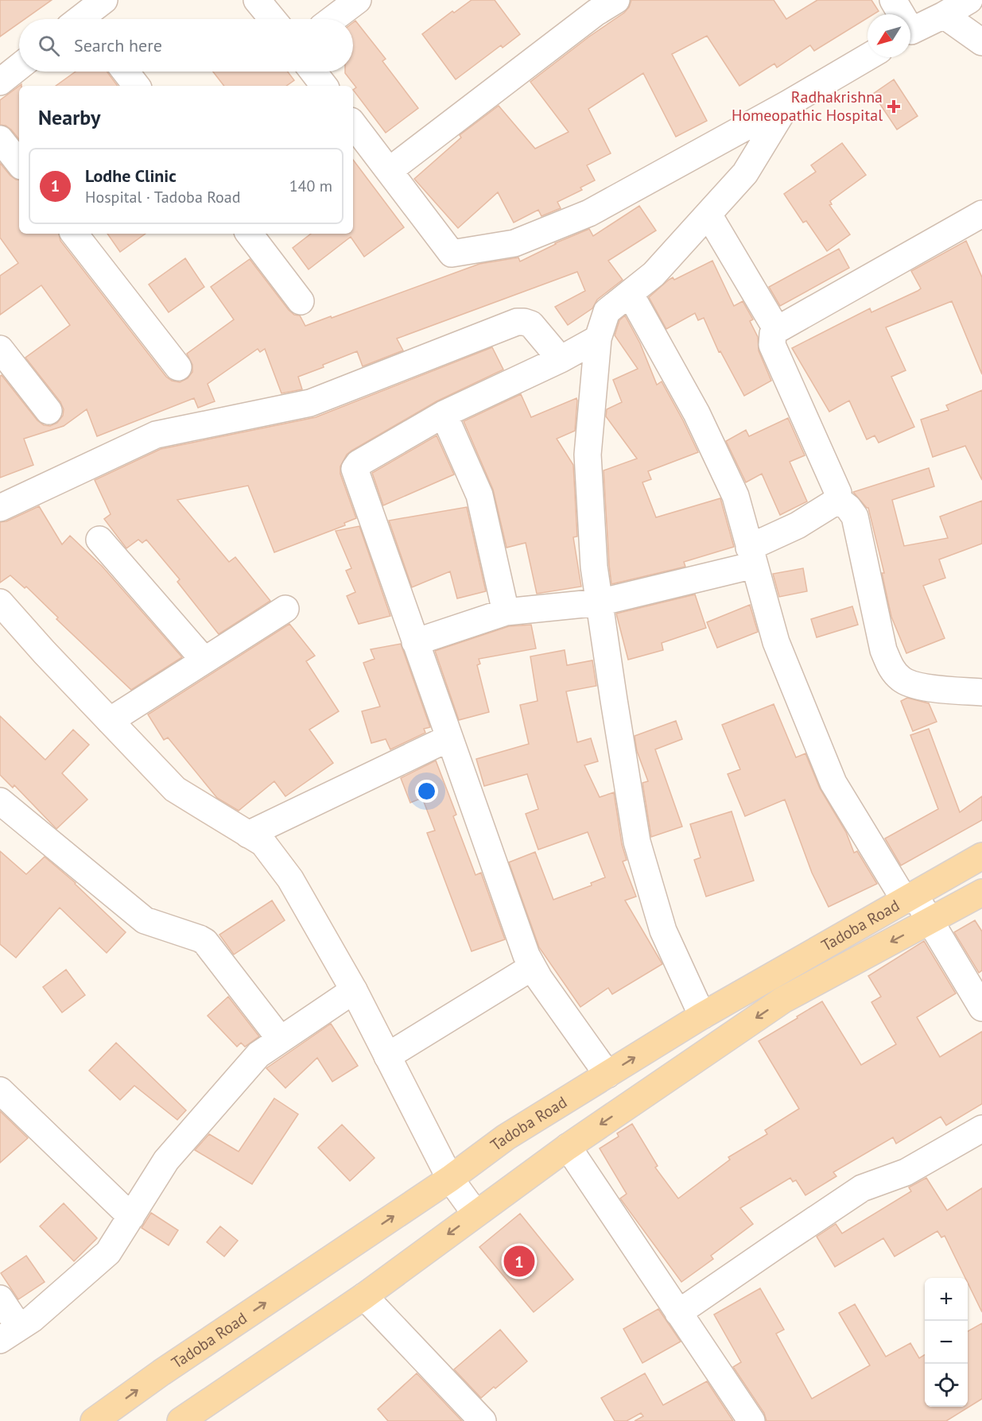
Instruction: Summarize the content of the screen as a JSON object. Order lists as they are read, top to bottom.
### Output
{
  "streets": {
    "main road": ["Tadoba Road"]
  },
  "places": {
    "health": ["Radhakrishna Homeopathic Hospital"]
  },
  "north": "bottom left",
  "page": {
    "search": "Search here",
    "heading": "Nearby",
    "list": [
      {
        "mark": "1",
        "name": "Lodhe Clinic",
        "note": "Hospital · Tadoba Road",
        "value": "140 m"
      }
    ],
    "pins": "1",
    "map_buttons": ["+", "−"]
  }
}
